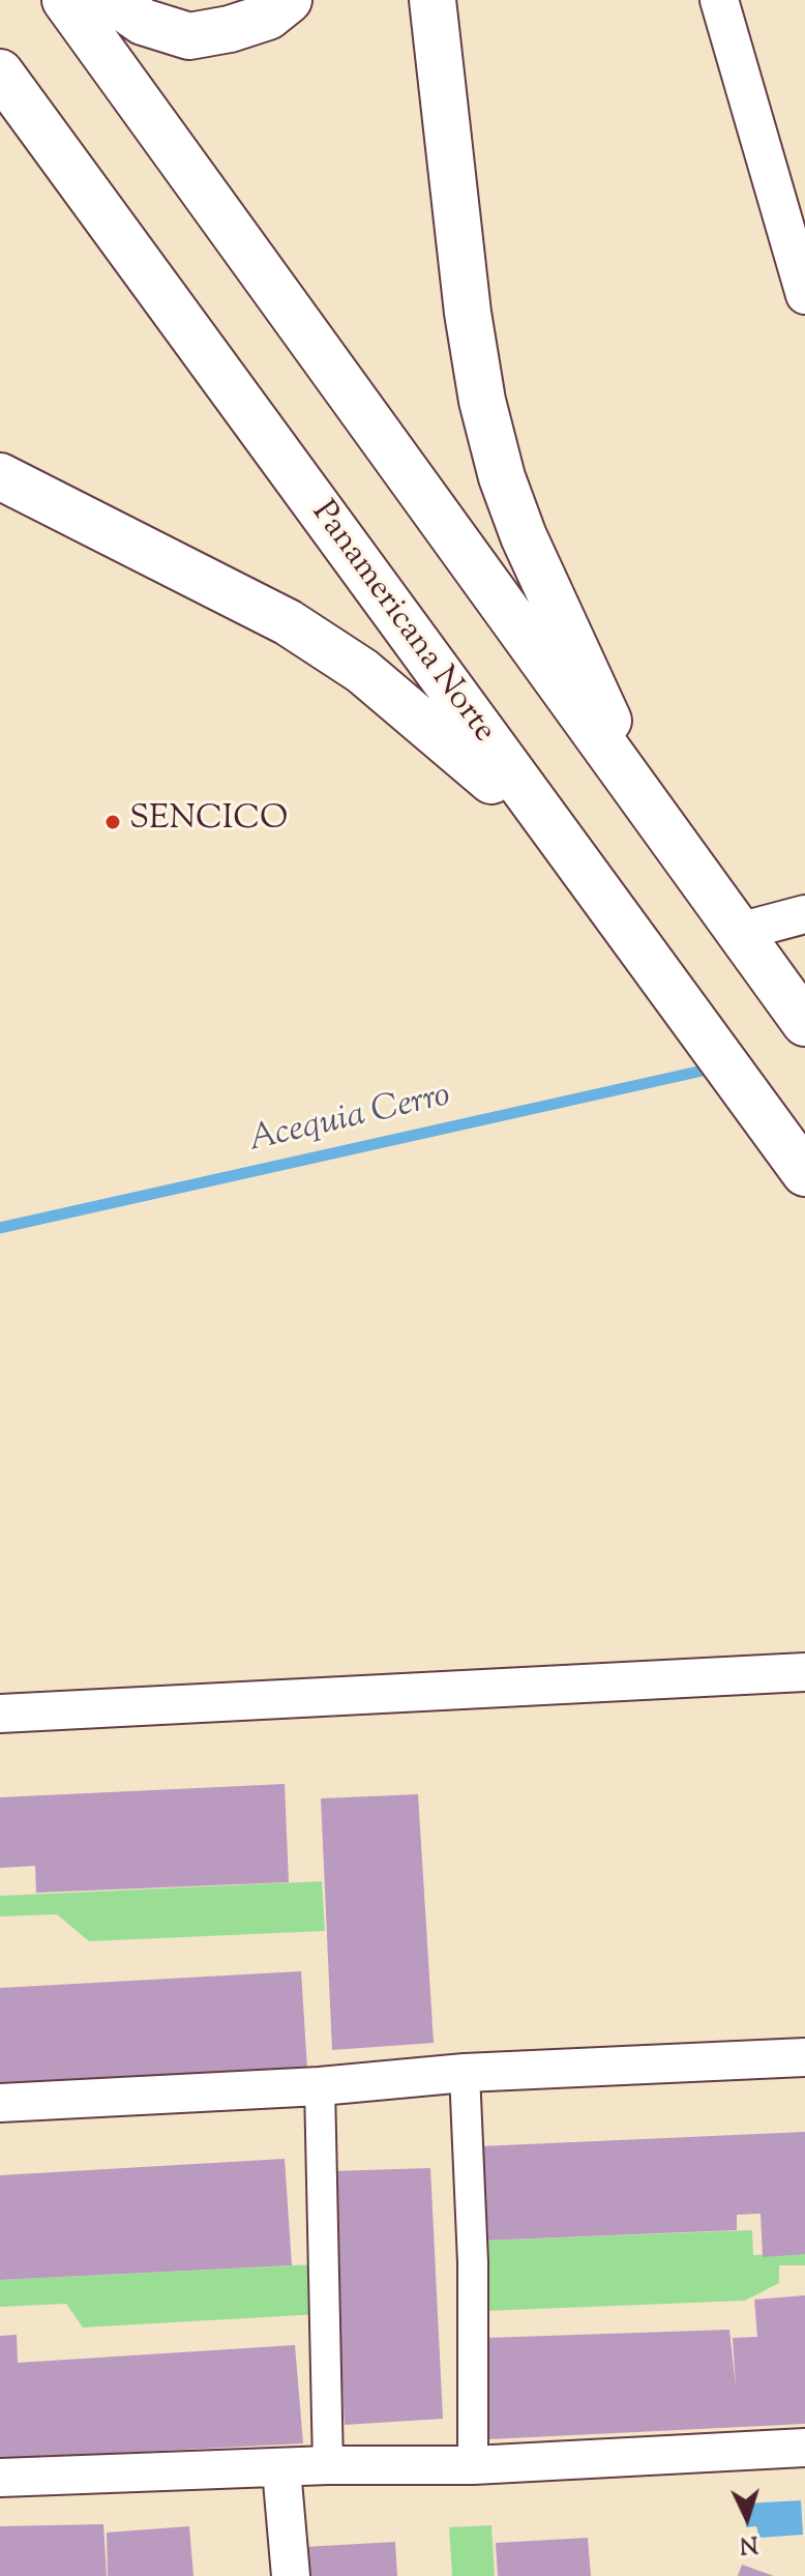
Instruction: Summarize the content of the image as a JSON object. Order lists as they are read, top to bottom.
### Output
{
  "streets": {
    "highway": ["Panamericana Norte"]
  },
  "water": ["Acequia Cerro"],
  "places": ["SENCICO"],
  "north": "bottom"
}
